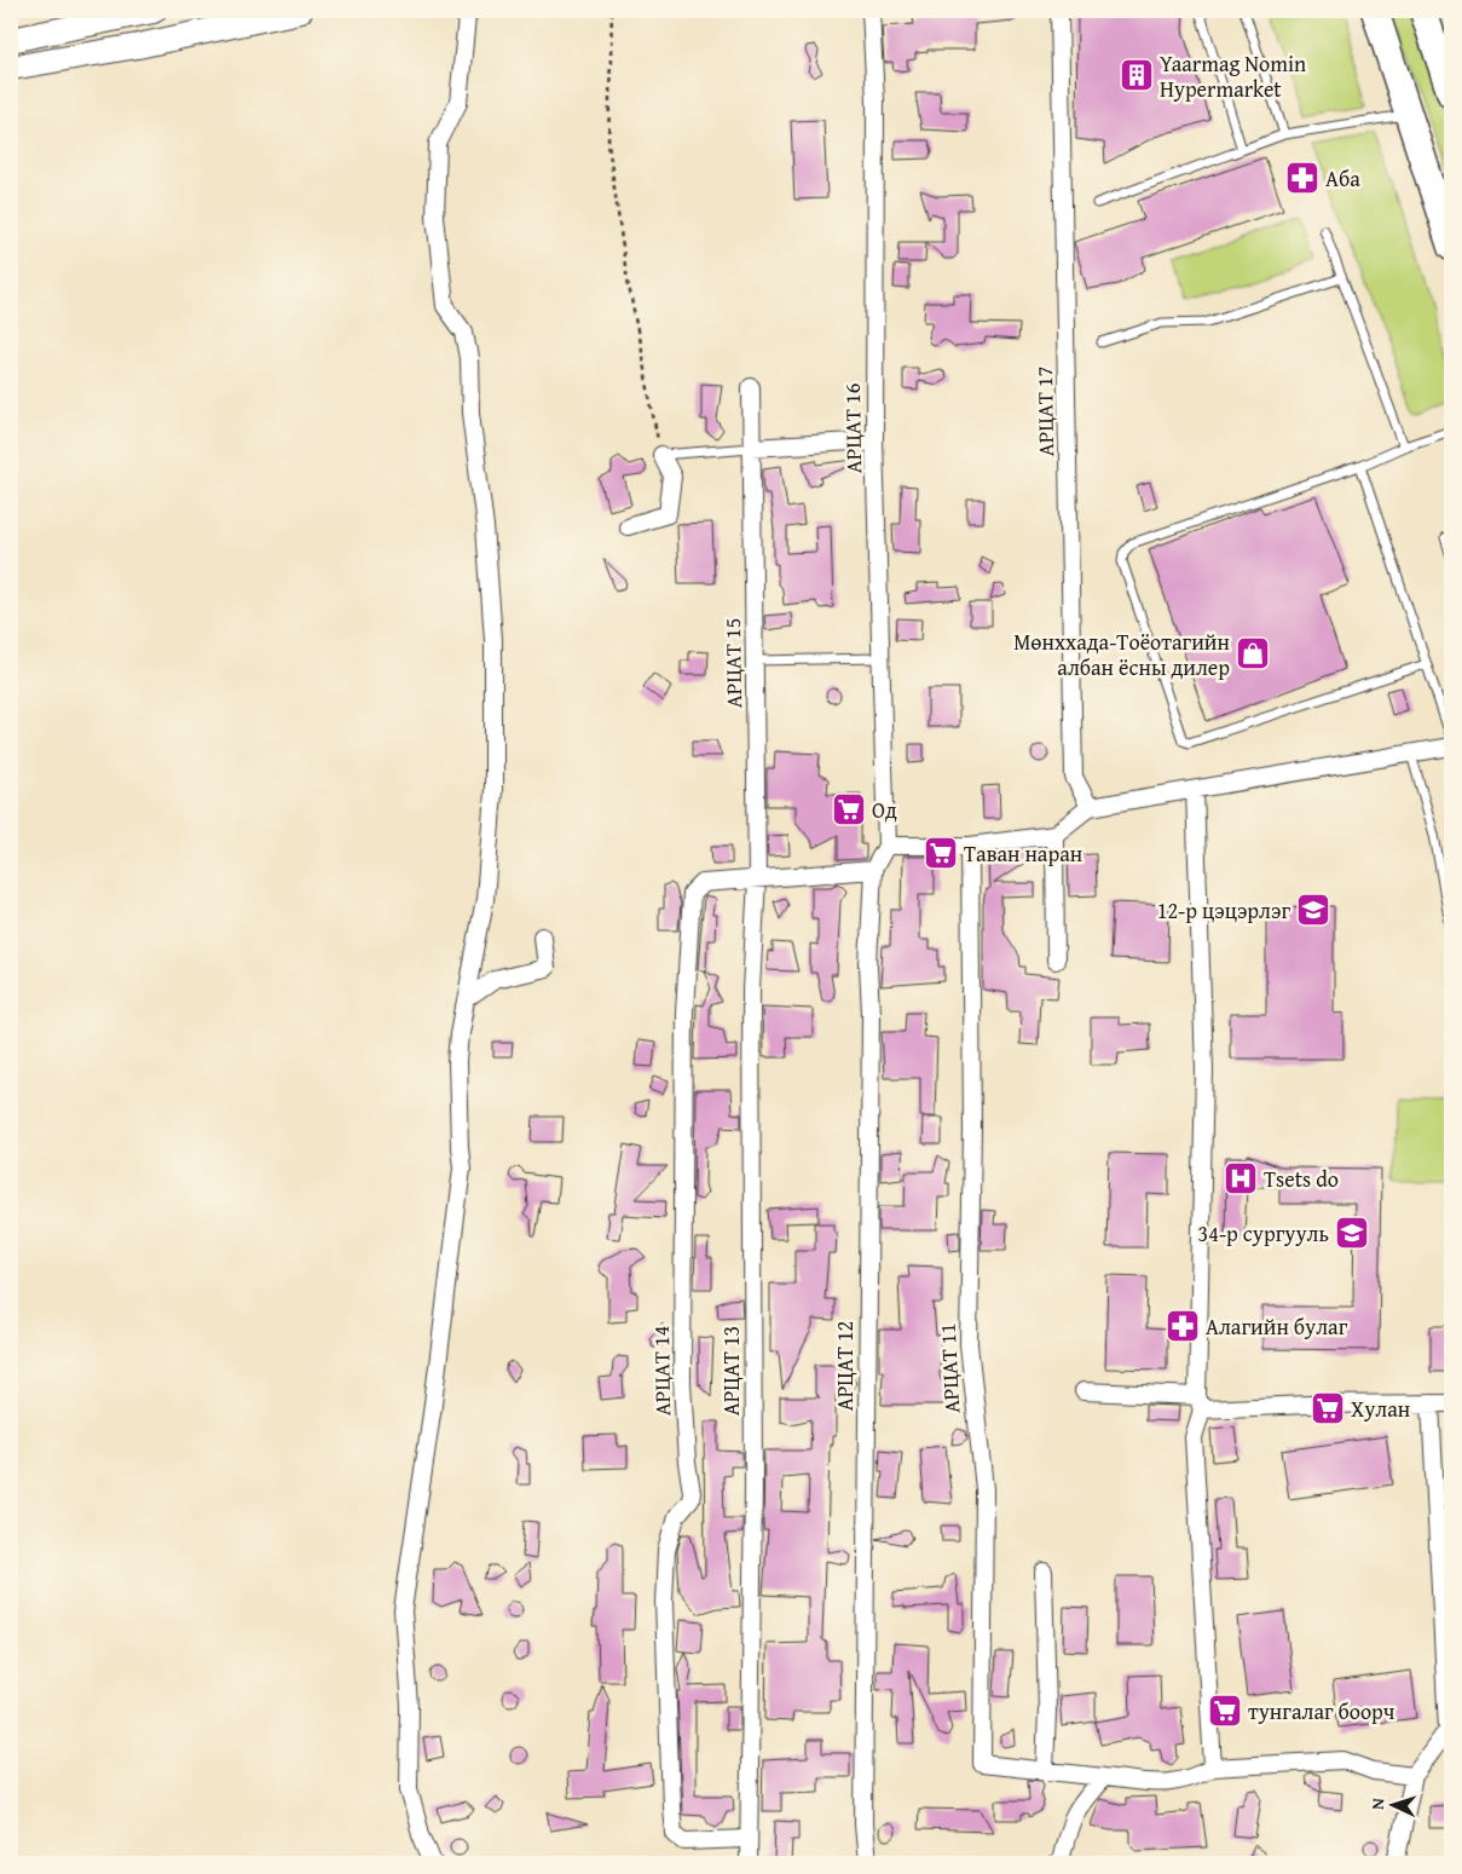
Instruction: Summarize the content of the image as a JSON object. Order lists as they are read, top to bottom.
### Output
{
  "streets": {
    "street": [
      "АРЦАТ 17",
      "АРЦАТ 16",
      "АРЦАТ 15",
      "АРЦАТ 12",
      "АРЦАТ 11",
      "АРЦАТ 14",
      "АРЦАТ 13"
    ]
  },
  "crossings": [
    ["АРЦАТ 15", "АРЦАТ 14"],
    ["АРЦАТ 15", "АРЦАТ 13"],
    ["АРЦАТ 14", "АРЦАТ 13"]
  ],
  "places": {
    "building": ["Yaarmag Nomin Hypermarket"],
    "pharmacy": ["Аба", "Алагийн булаг"],
    "shop": ["Мөнххада-Тоёотагийн албан ёсны дилер"],
    "supermarket": [
      "Од",
      "Таван наран",
      "Хулан",
      "тунгалаг боорч"
    ],
    "school or university": ["12-р цэцэрлэг", "34-р сургууль"],
    "hospital": ["Tsets do"]
  },
  "north": "left"
}
